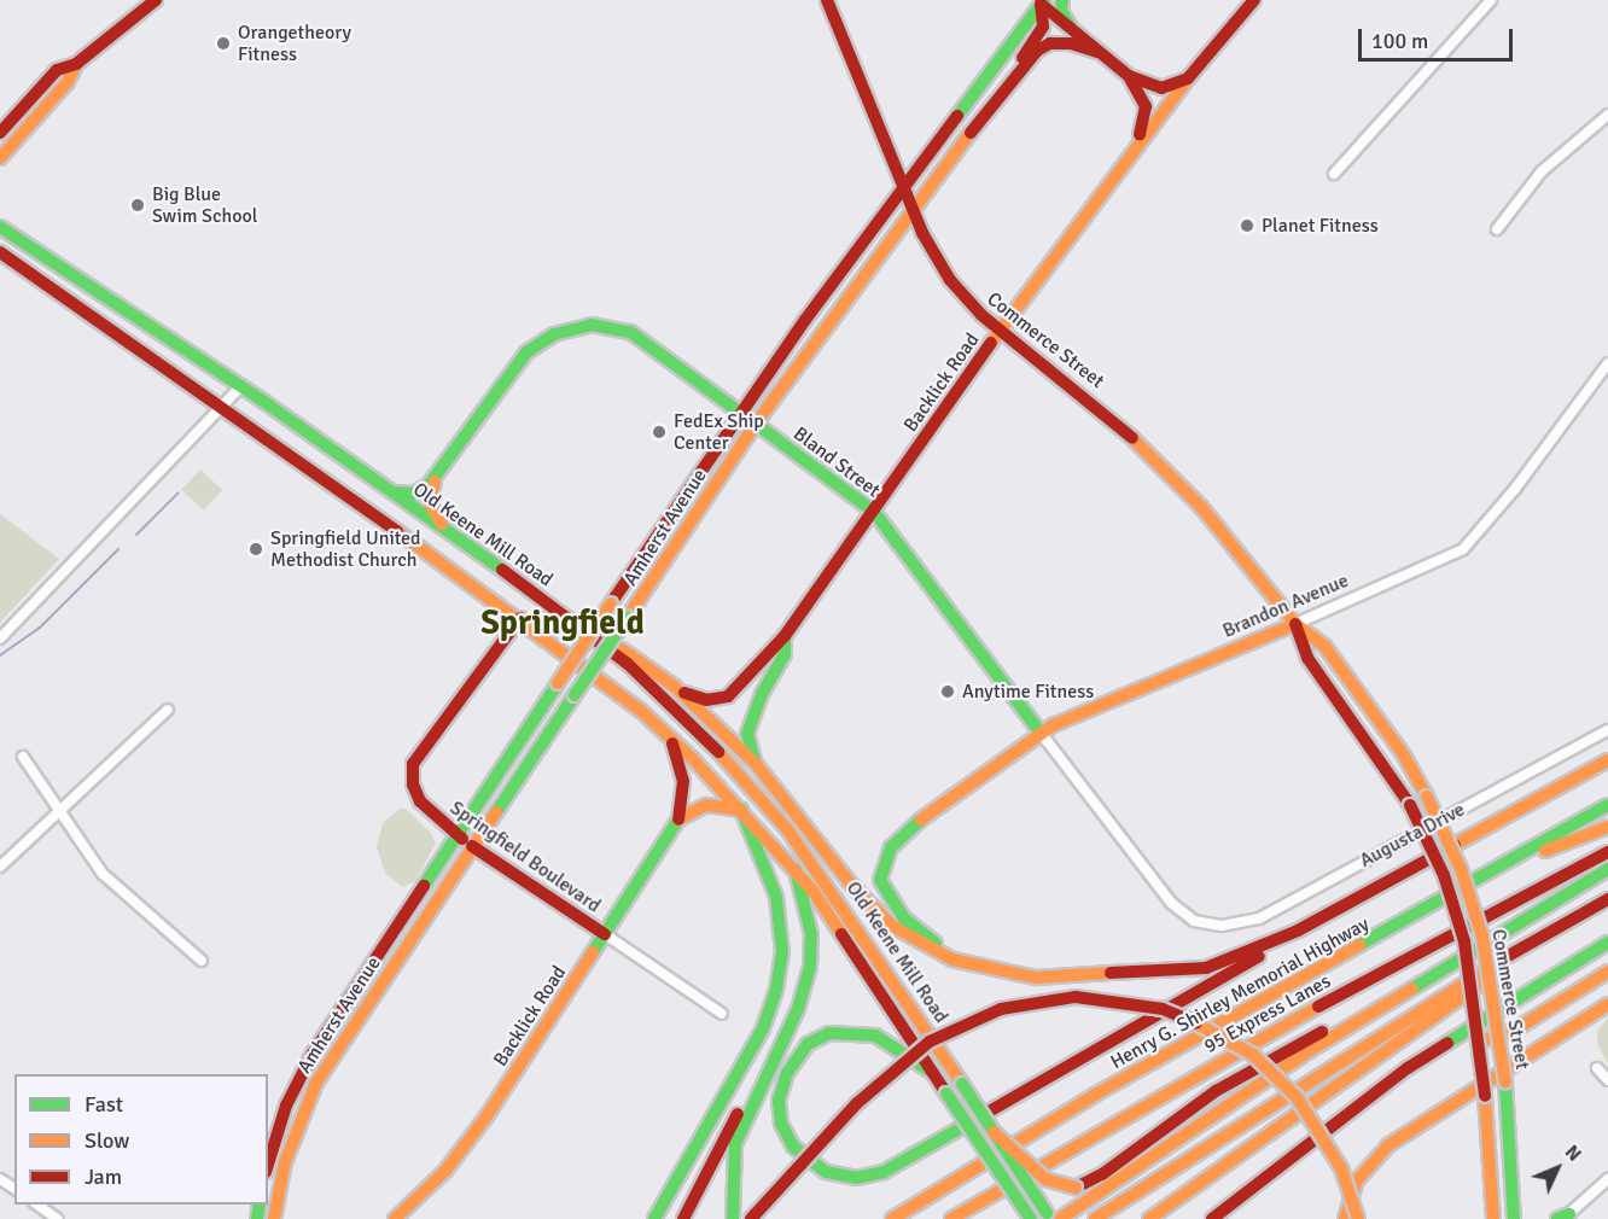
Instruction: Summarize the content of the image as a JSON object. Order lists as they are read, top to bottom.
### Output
{
  "streets": {
    "main road": [
      "Commerce Street",
      "Backlick Road",
      "Bland Street",
      "Amherst Avenue",
      "Old Keene Mill Road",
      "Brandon Avenue",
      "Springfield Boulevard",
      "Henry G. Shirley Memorial Highway",
      "95 Express Lanes"
    ],
    "street": ["Augusta Drive"]
  },
  "crossings": [
    ["Commerce Street", "Backlick Road"],
    ["Commerce Street", "Amherst Avenue"],
    ["Commerce Street", "Brandon Avenue"],
    ["Backlick Road", "Bland Street"],
    ["Backlick Road", "Springfield Boulevard"],
    ["Bland Street", "Amherst Avenue"],
    ["Bland Street", "Brandon Avenue"],
    ["Bland Street", "Augusta Drive"],
    ["Amherst Avenue", "Springfield Boulevard"],
    ["Old Keene Mill Road", "Springfield Boulevard"]
  ],
  "districts": ["Springfield"],
  "places": [
    "Orangetheory Fitness",
    "Big Blue Swim School",
    "Planet Fitness",
    "FedEx Ship Center",
    "Springfield United Methodist Church",
    "Anytime Fitness"
  ],
  "legend": ["Fast", "Slow", "Jam"],
  "scale_bar": "100 m",
  "north": "top right"
}
